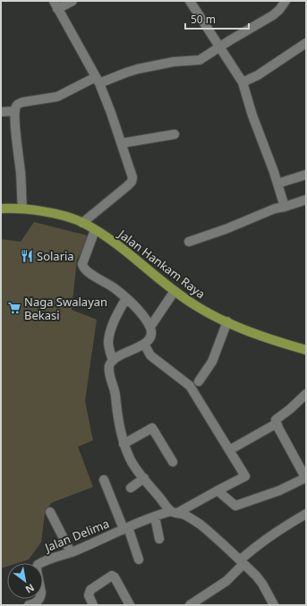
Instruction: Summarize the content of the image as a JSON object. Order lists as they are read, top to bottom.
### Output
{
  "streets": {
    "main road": ["Jalan Hankam Raya"],
    "street": ["Jalan Delima"]
  },
  "places": {
    "restaurant": ["Solaria"],
    "supermarket": ["Naga Swalayan Bekasi"]
  },
  "scale_bar": "50 m",
  "north": "bottom right"
}
